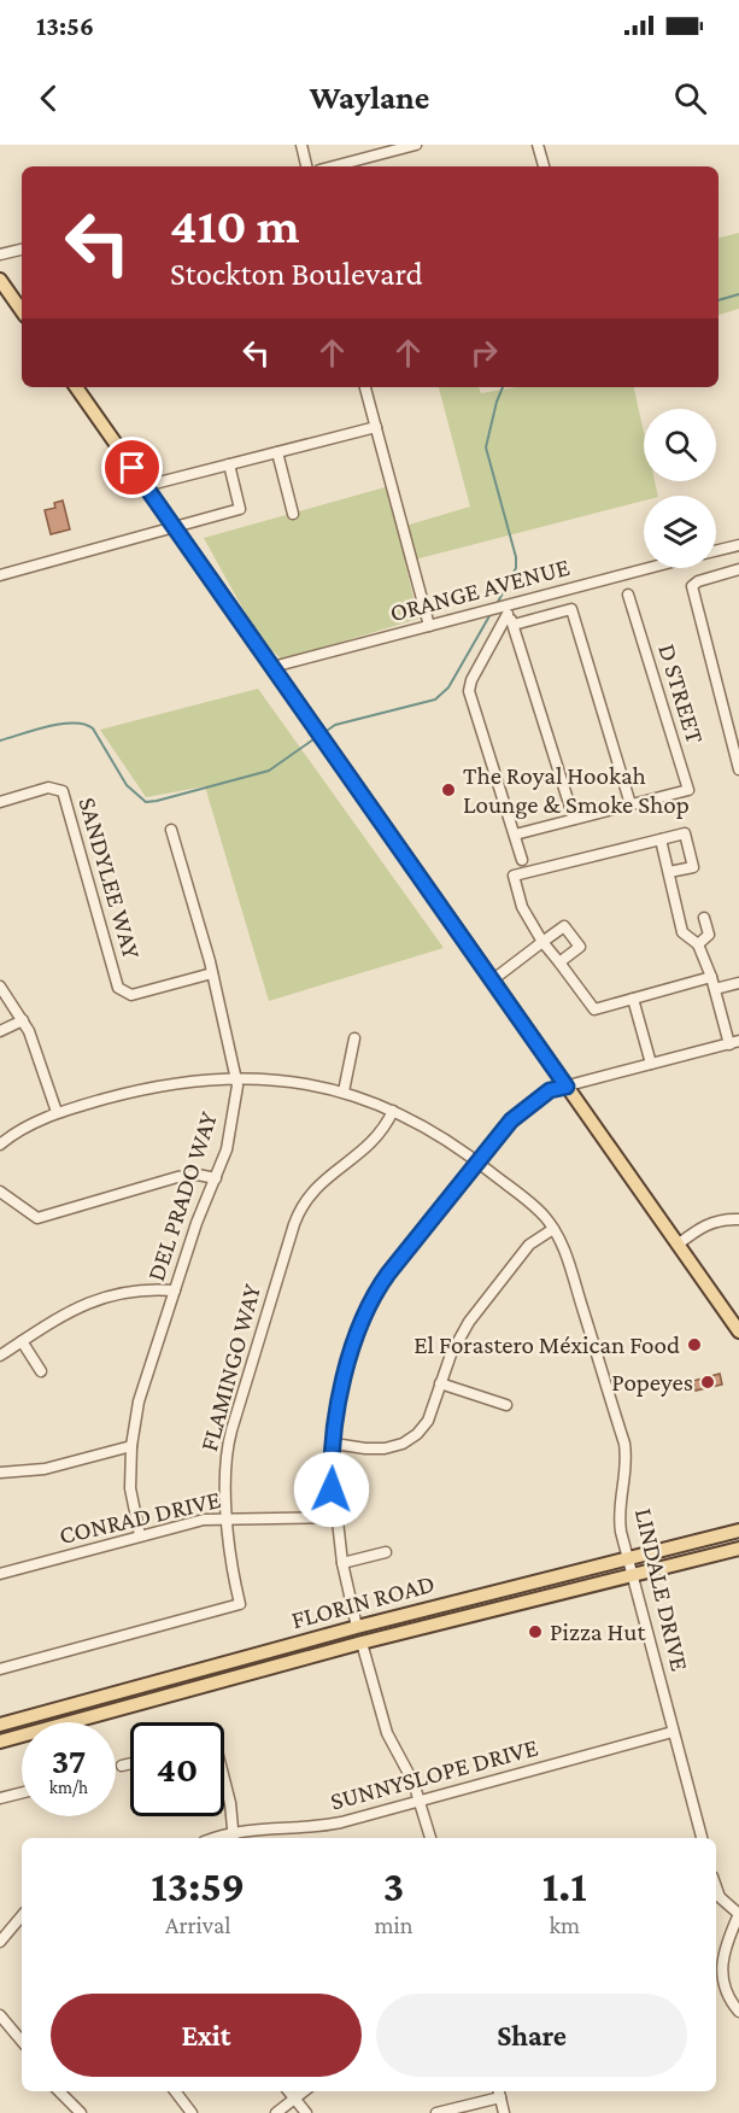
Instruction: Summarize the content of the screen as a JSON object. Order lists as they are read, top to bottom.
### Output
{
  "streets": {
    "main road": ["FLORIN ROAD"],
    "street": [
      "ORANGE AVENUE",
      "D STREET",
      "SANDYLEE WAY",
      "DEL PRADO WAY",
      "FLAMINGO WAY",
      "CONRAD DRIVE",
      "LINDALE DRIVE",
      "SUNNYSLOPE DRIVE"
    ]
  },
  "crossings": [
    ["SANDYLEE WAY", "DEL PRADO WAY"],
    ["DEL PRADO WAY", "CONRAD DRIVE"],
    ["DEL PRADO WAY", "LINDALE DRIVE"],
    ["FLAMINGO WAY", "CONRAD DRIVE"],
    ["FLAMINGO WAY", "LINDALE DRIVE"],
    ["LINDALE DRIVE", "FLORIN ROAD"],
    ["LINDALE DRIVE", "SUNNYSLOPE DRIVE"]
  ],
  "places": [
    "The Royal Hookah Lounge & Smoke Shop",
    "El Forastero Méxican Food",
    "Popeyes",
    "Pizza Hut"
  ],
  "page": {
    "status": "13:56",
    "header": "Waylane",
    "turn": ["410 m", "Stockton Boulevard"],
    "speed": "37 km/h",
    "limit": "40",
    "eta": [
      "13:59",
      "Arrival",
      "3",
      "min",
      "1.1",
      "km"
    ],
    "buttons": ["Exit", "Share"]
  }
}
